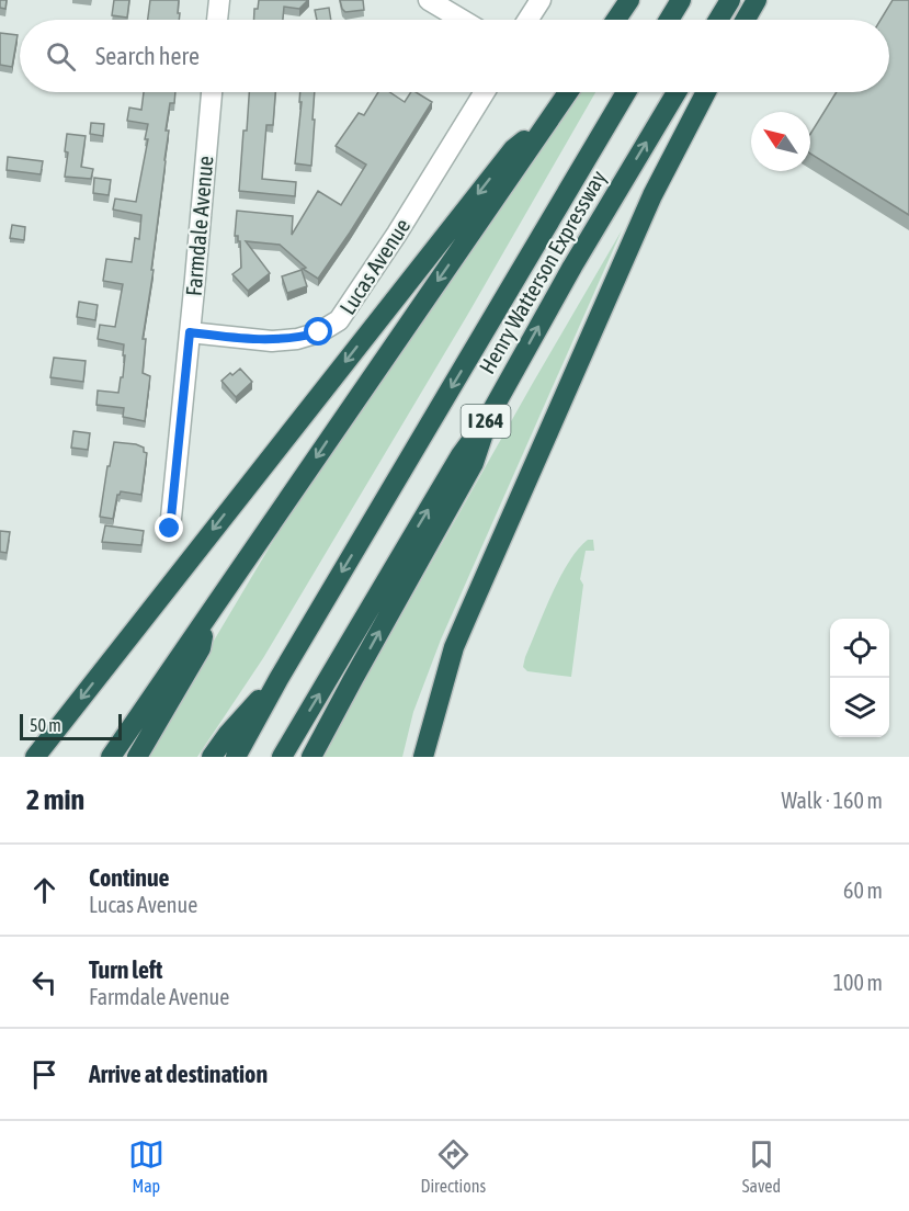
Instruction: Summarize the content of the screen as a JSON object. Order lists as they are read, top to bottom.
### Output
{
  "streets": {
    "highway": ["Henry Watterson Expressway", "I 264"],
    "street": ["Farmdale Avenue", "Lucas Avenue"]
  },
  "crossings": [
    ["Farmdale Avenue", "Lucas Avenue"]
  ],
  "scale_bar": "50 m",
  "north": "top left",
  "page": {
    "search": "Search here",
    "scale": "50 m",
    "heading": ["2 min", "Walk · 160 m"],
    "list": [
      ["Continue", "Lucas Avenue", "60 m"],
      ["Turn left", "Farmdale Avenue", "100 m"],
      "Arrive at destination"
    ],
    "nav": ["Map", "Directions", "Saved"]
  }
}
